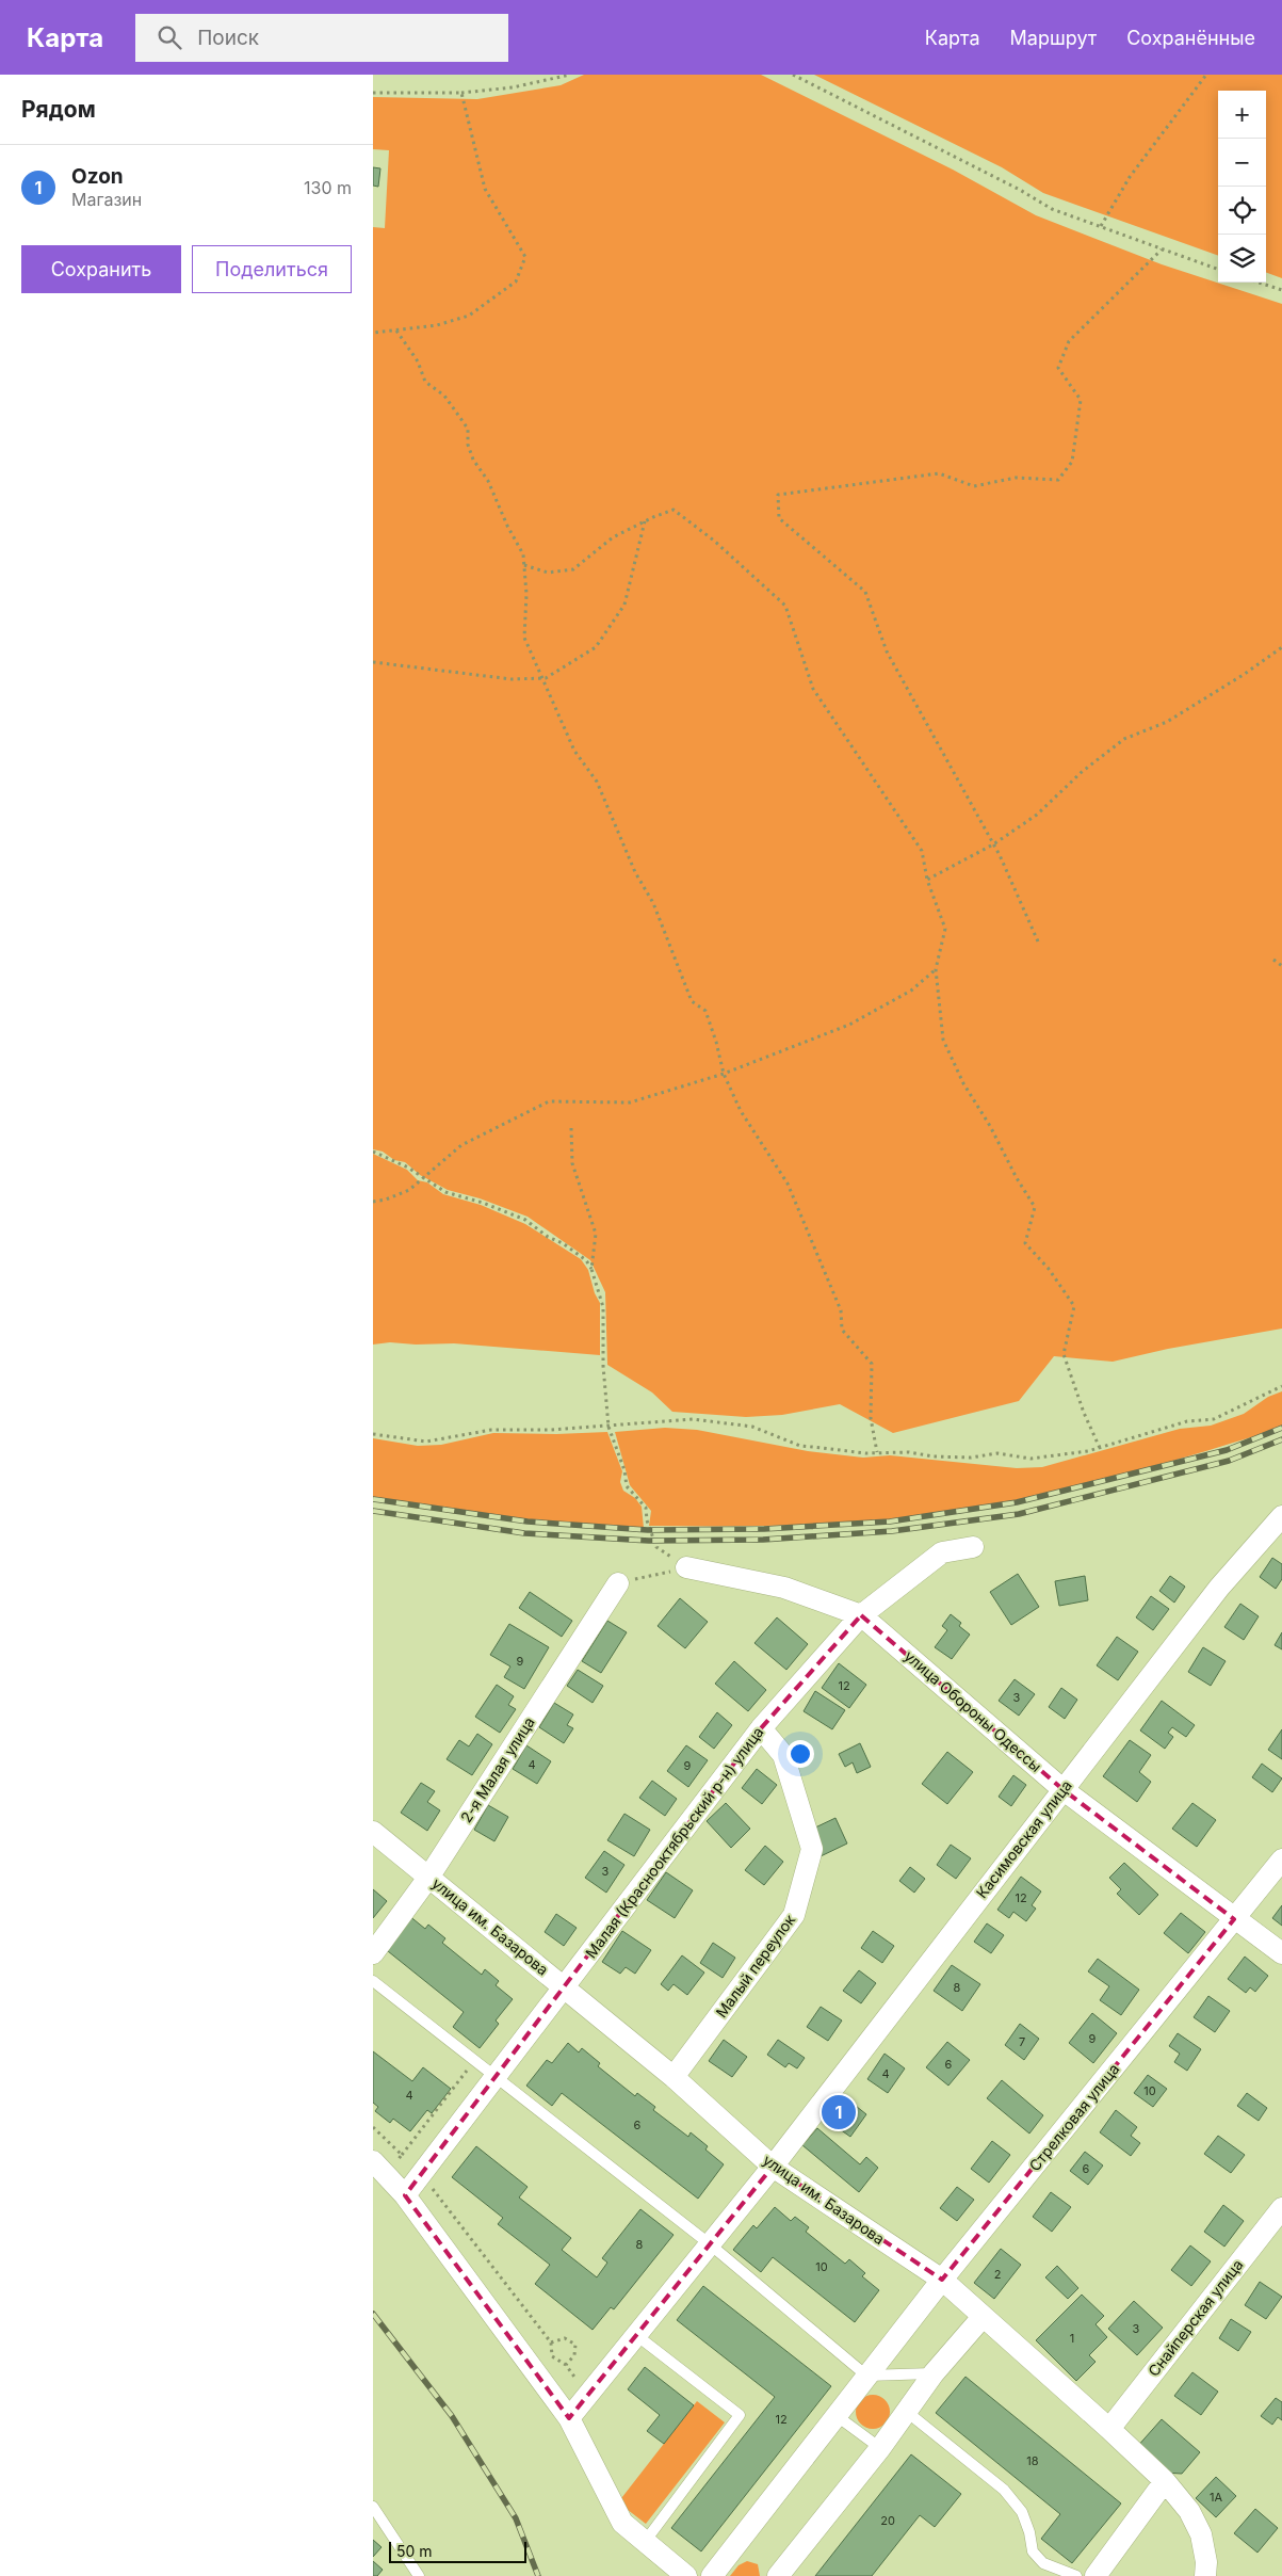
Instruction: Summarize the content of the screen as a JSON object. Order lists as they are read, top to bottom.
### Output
{
  "streets": {
    "street": [
      "улица Обороны Одессы",
      "2-я Малая улица",
      "Касимовская улица",
      "Малая (Краснооктябрьский р-н) улица",
      "улица им. Базарова",
      "Малый переулок",
      "Стрелковая улица",
      "Снайперская улица"
    ]
  },
  "crossings": [
    ["улица Обороны Одессы", "Касимовская улица"],
    ["улица Обороны Одессы", "Малая (Краснооктябрьский р-н) улица"],
    ["улица Обороны Одессы", "Стрелковая улица"],
    ["2-я Малая улица", "улица им. Базарова"],
    ["Касимовская улица", "улица им. Базарова"],
    ["Малая (Краснооктябрьский р-н) улица", "улица им. Базарова"],
    ["Малая (Краснооктябрьский р-н) улица", "Малый переулок"],
    ["улица им. Базарова", "Малый переулок"],
    ["улица им. Базарова", "Стрелковая улица"],
    ["улица им. Базарова", "Снайперская улица"]
  ],
  "house_numbers": [
    "9",
    "12",
    "3",
    "4",
    "9",
    "3",
    "12",
    "8",
    "9",
    "7",
    "6",
    "4",
    "10",
    "4",
    "6",
    "6",
    "8",
    "10",
    "2",
    "3",
    "1",
    "12",
    "18",
    "1А",
    "20"
  ],
  "scale_bar": "50 m",
  "page": {
    "header": "Карта",
    "search": "Поиск",
    "nav": ["Карта", "Маршрут", "Сохранённые"],
    "heading": "Рядом",
    "map_buttons": ["+", "−"],
    "list": [
      {
        "mark": "1",
        "name": "Ozon",
        "note": "Магазин",
        "value": "130 m"
      }
    ],
    "buttons": ["Сохранить", "Поделиться"],
    "pins": "1",
    "scale": "50 m"
  }
}
